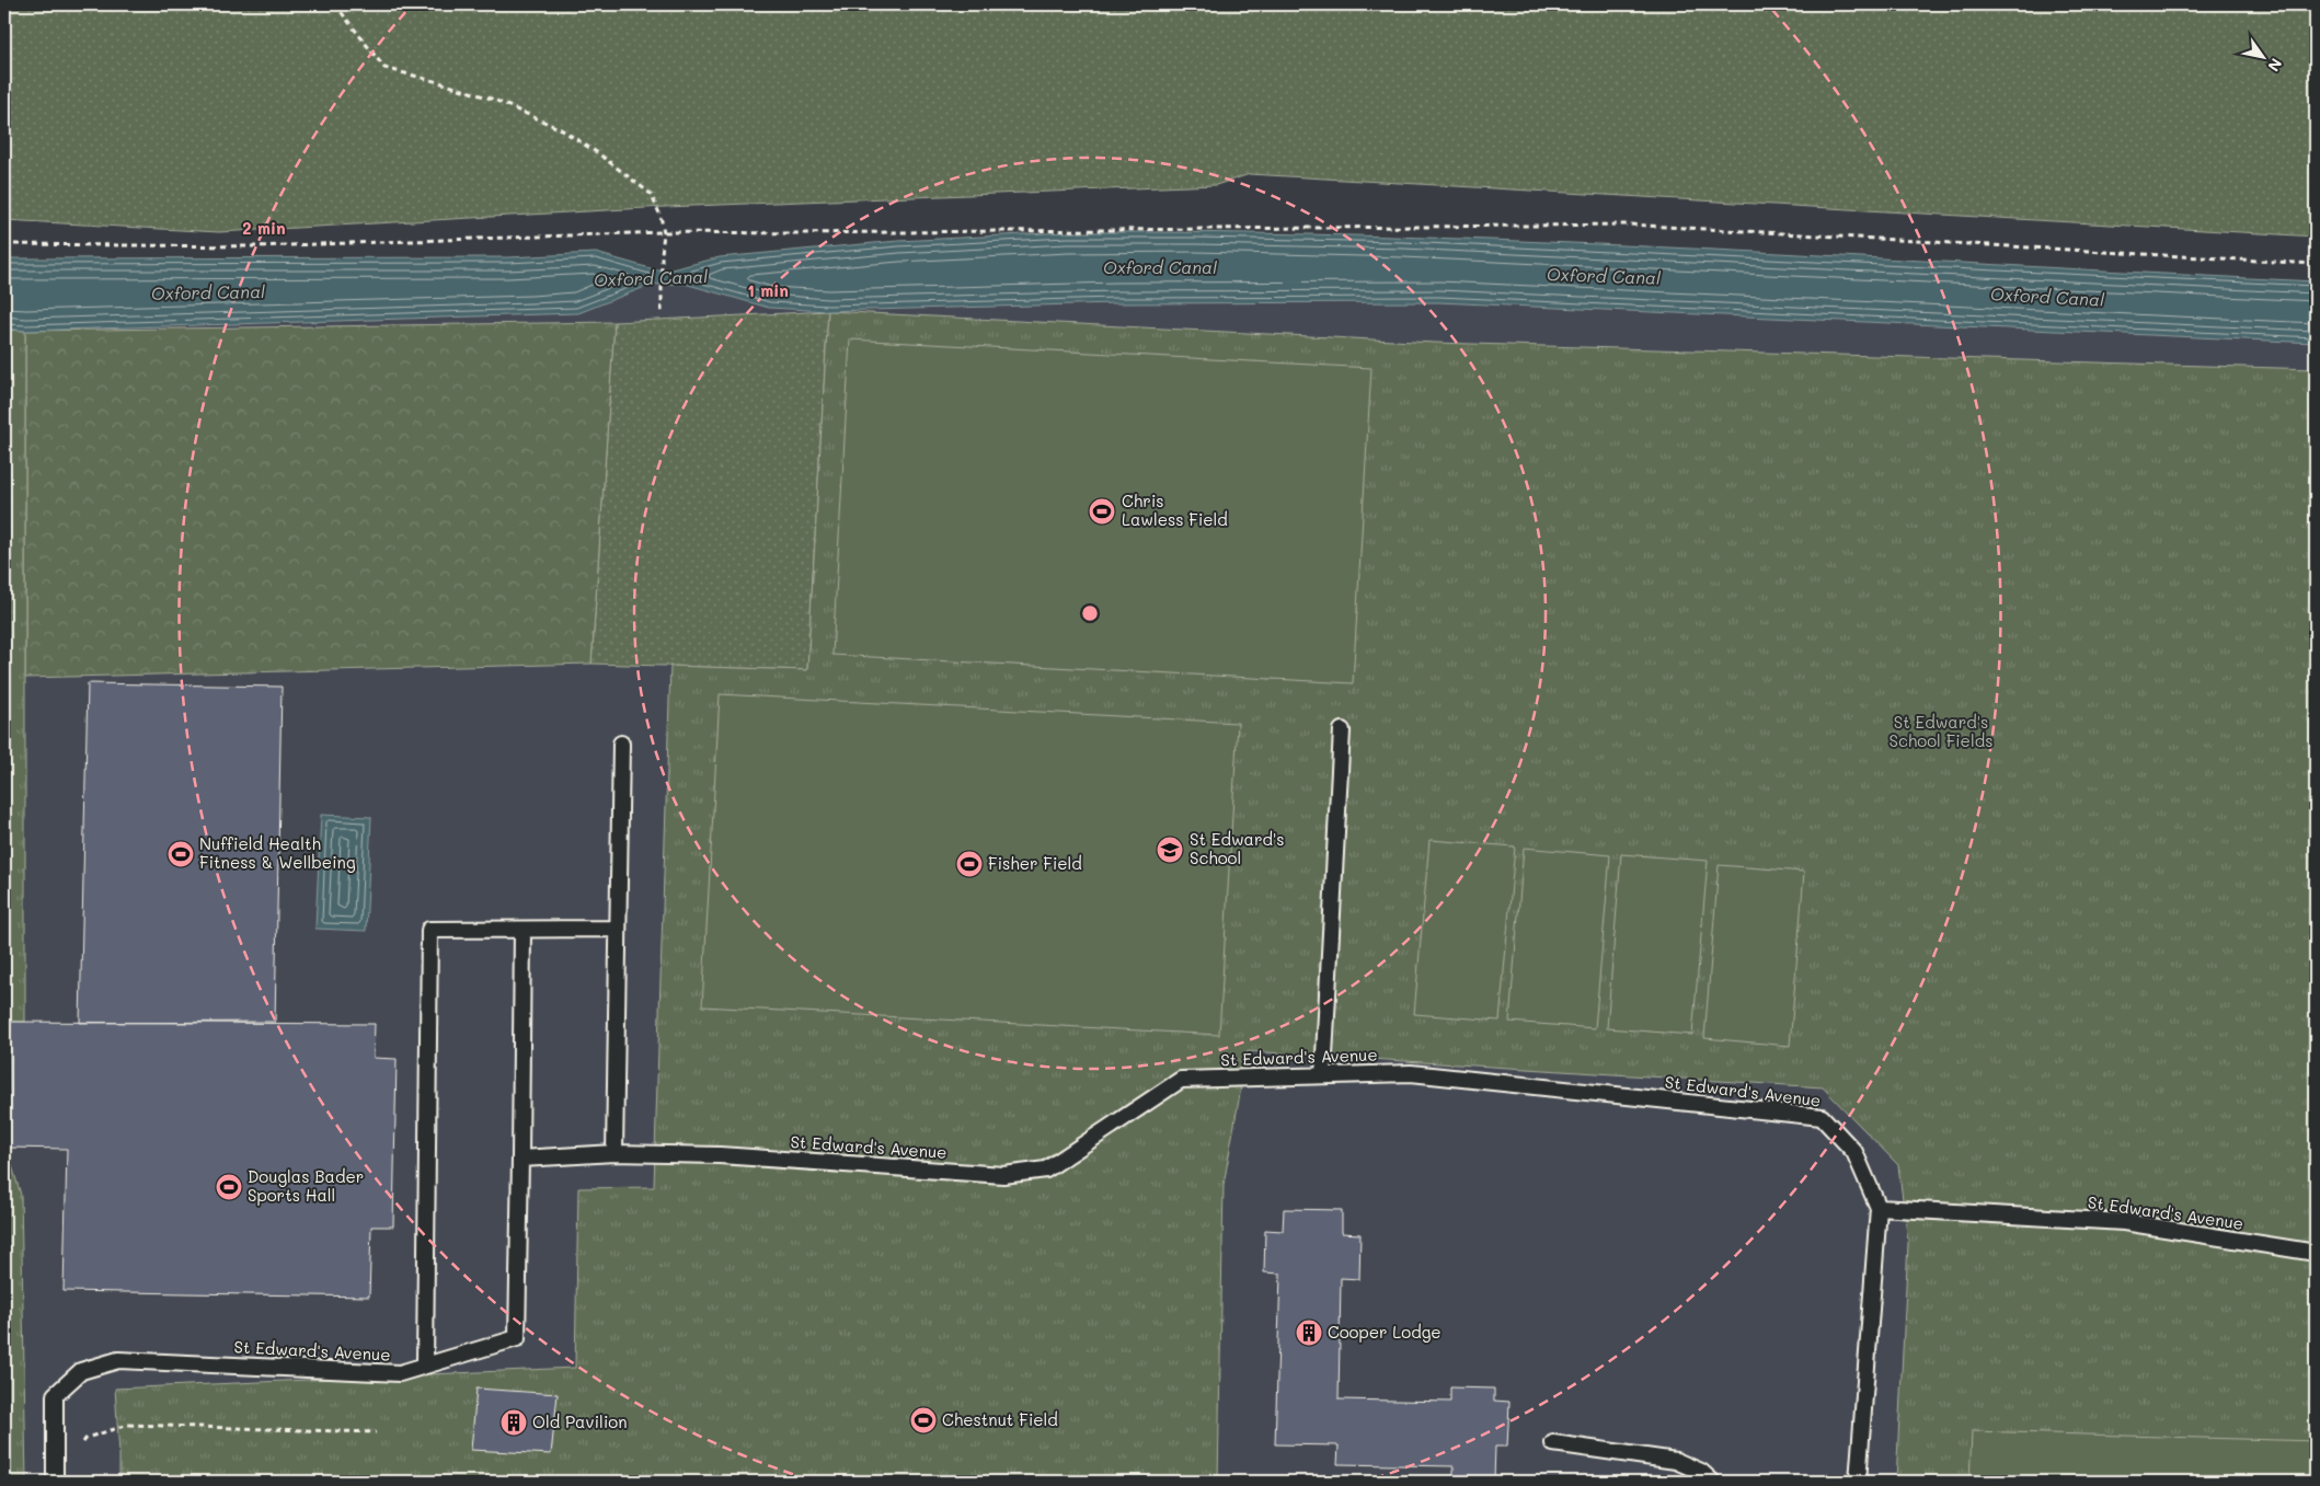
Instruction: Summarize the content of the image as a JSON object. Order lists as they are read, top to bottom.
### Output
{
  "streets": {
    "lane": ["St Edward's Avenue"]
  },
  "water": ["Oxford Canal"],
  "parks": ["St Edward's School Fields"],
  "places": {
    "sports": [
      "Chris Lawless Field",
      "Nuffield Health Fitness & Wellbeing",
      "Fisher Field",
      "Douglas Bader Sports Hall",
      "Chestnut Field"
    ],
    "school or university": ["St Edward's School"],
    "building": ["Cooper Lodge", "Old Pavilion"]
  },
  "north": "bottom right",
  "rings": ["2 min", "1 min"]
}
